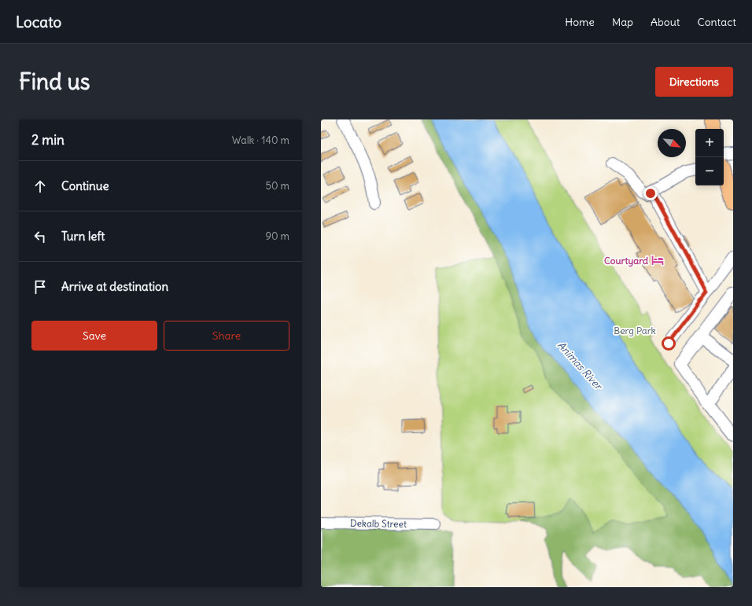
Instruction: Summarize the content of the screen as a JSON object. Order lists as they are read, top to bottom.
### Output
{
  "streets": {
    "street": ["Dekalb Street"]
  },
  "water": ["Animas River"],
  "parks": ["Berg Park"],
  "places": {
    "hotel": ["Courtyard"]
  },
  "north": "bottom right",
  "page": {
    "header": "Locato",
    "nav": [
      "Home",
      "Map",
      "About",
      "Contact"
    ],
    "buttons": [
      "Directions",
      ["Save", "Share"]
    ],
    "title": "Find us",
    "heading": ["2 min", "Walk · 140 m"],
    "map_buttons": ["+", "−"],
    "list": [
      ["Continue", "50 m"],
      ["Turn left", "90 m"],
      "Arrive at destination"
    ]
  }
}
